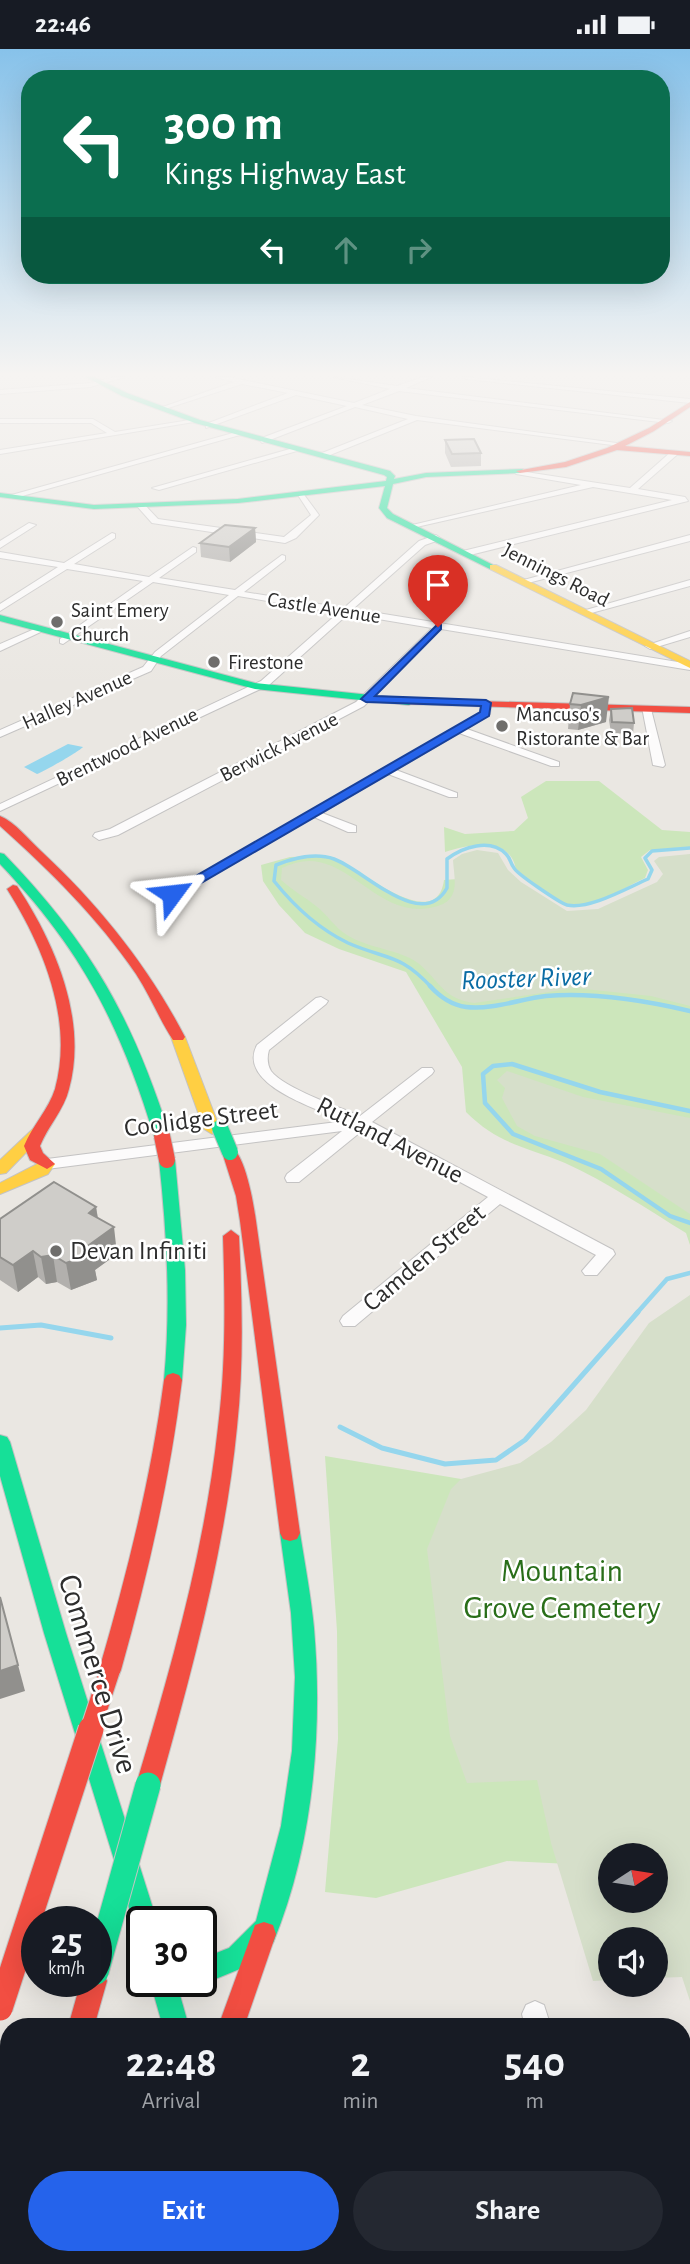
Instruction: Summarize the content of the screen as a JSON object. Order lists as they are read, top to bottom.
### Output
{
  "streets": {
    "main road": ["Jennings Road", "Coolidge Street", "Commerce Drive"],
    "street": [
      "Castle Avenue",
      "Halley Avenue",
      "Brentwood Avenue",
      "Berwick Avenue",
      "Rutland Avenue",
      "Camden Street"
    ]
  },
  "crossings": [
    ["Jennings Road", "Castle Avenue"],
    ["Jennings Road", "Brentwood Avenue"],
    ["Castle Avenue", "Halley Avenue"],
    ["Castle Avenue", "Brentwood Avenue"],
    ["Castle Avenue", "Berwick Avenue"],
    ["Coolidge Street", "Rutland Avenue"],
    ["Rutland Avenue", "Camden Street"]
  ],
  "water": ["Rooster River"],
  "parks": ["Mountain Grove Cemetery"],
  "places": [
    "Saint Emery Church",
    "Firestone",
    "Mancuso's Ristorante & Bar",
    "Devan Infiniti"
  ],
  "north": "right",
  "page": {
    "status": "22:46",
    "turn": ["300 m", "Kings Highway East"],
    "speed": "25 km/h",
    "limit": "30",
    "eta": [
      "22:48",
      "Arrival",
      "2",
      "min",
      "540",
      "m"
    ],
    "buttons": ["Exit", "Share"]
  }
}
